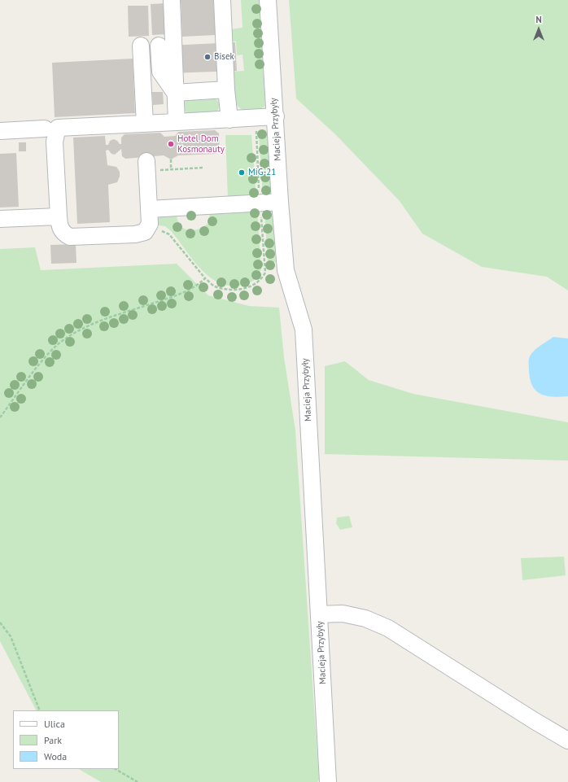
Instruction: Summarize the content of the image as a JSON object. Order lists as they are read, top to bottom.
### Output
{
  "streets": {
    "street": ["Macieja Przybyły"]
  },
  "places": ["Bisek", "Hotel Dom Kosmonauty", "MiG-21"],
  "legend": ["Ulica", "Park", "Woda"],
  "north": "top"
}
